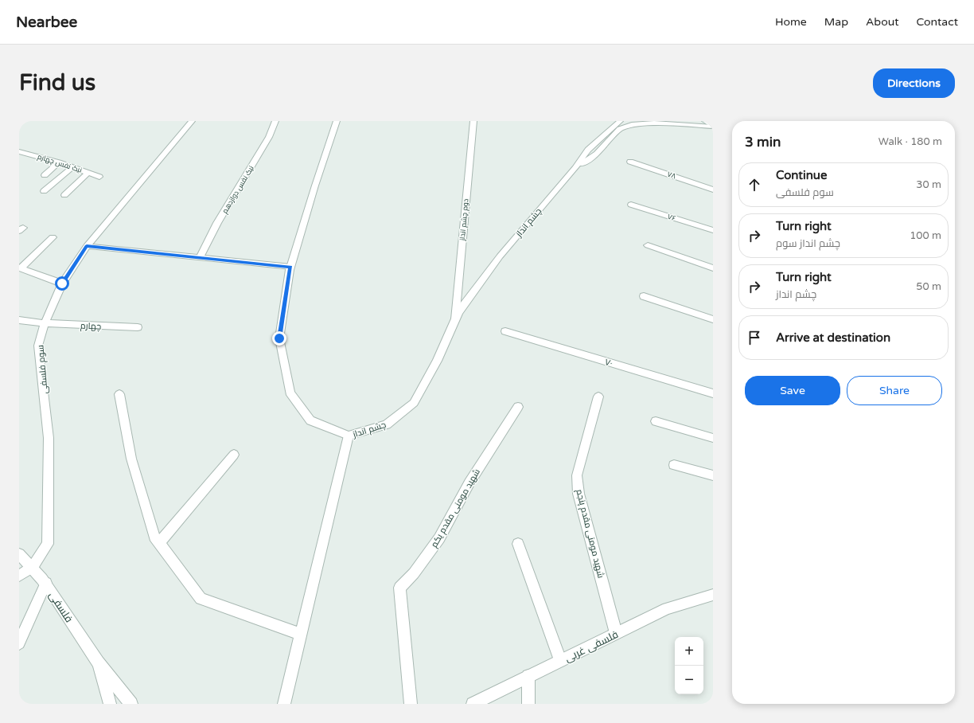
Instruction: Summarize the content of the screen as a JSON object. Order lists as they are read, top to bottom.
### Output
{
  "streets": {
    "street": [
      "نیک نفس چهارم",
      "۷۸",
      "نیک نفس دوازدهم",
      "۷۶",
      "دوم چشم انداز",
      "چشم انداز",
      "چهارم",
      "۷۰",
      "سوم فلسفی",
      "شهید مومنی مقدم یکم",
      "شهید مومنی مقدم پنجم",
      "فلسفی",
      "فلسفی غربی"
    ]
  },
  "crossings": [
    ["دوم چشم انداز", "چشم انداز"],
    ["چهارم", "سوم فلسفی"],
    ["سوم فلسفی", "فلسفی"],
    ["شهید مومنی مقدم پنجم", "فلسفی غربی"]
  ],
  "page": {
    "header": "Nearbee",
    "nav": [
      "Home",
      "Map",
      "About",
      "Contact"
    ],
    "buttons": [
      "Directions",
      ["Save", "Share"]
    ],
    "title": "Find us",
    "heading": ["3 min", "Walk · 180 m"],
    "list": [
      ["Continue", "سوم فلسفی", "30 m"],
      ["Turn right", "چشم انداز سوم", "100 m"],
      ["Turn right", "چشم انداز", "50 m"],
      "Arrive at destination"
    ],
    "map_buttons": ["+", "−"]
  }
}
